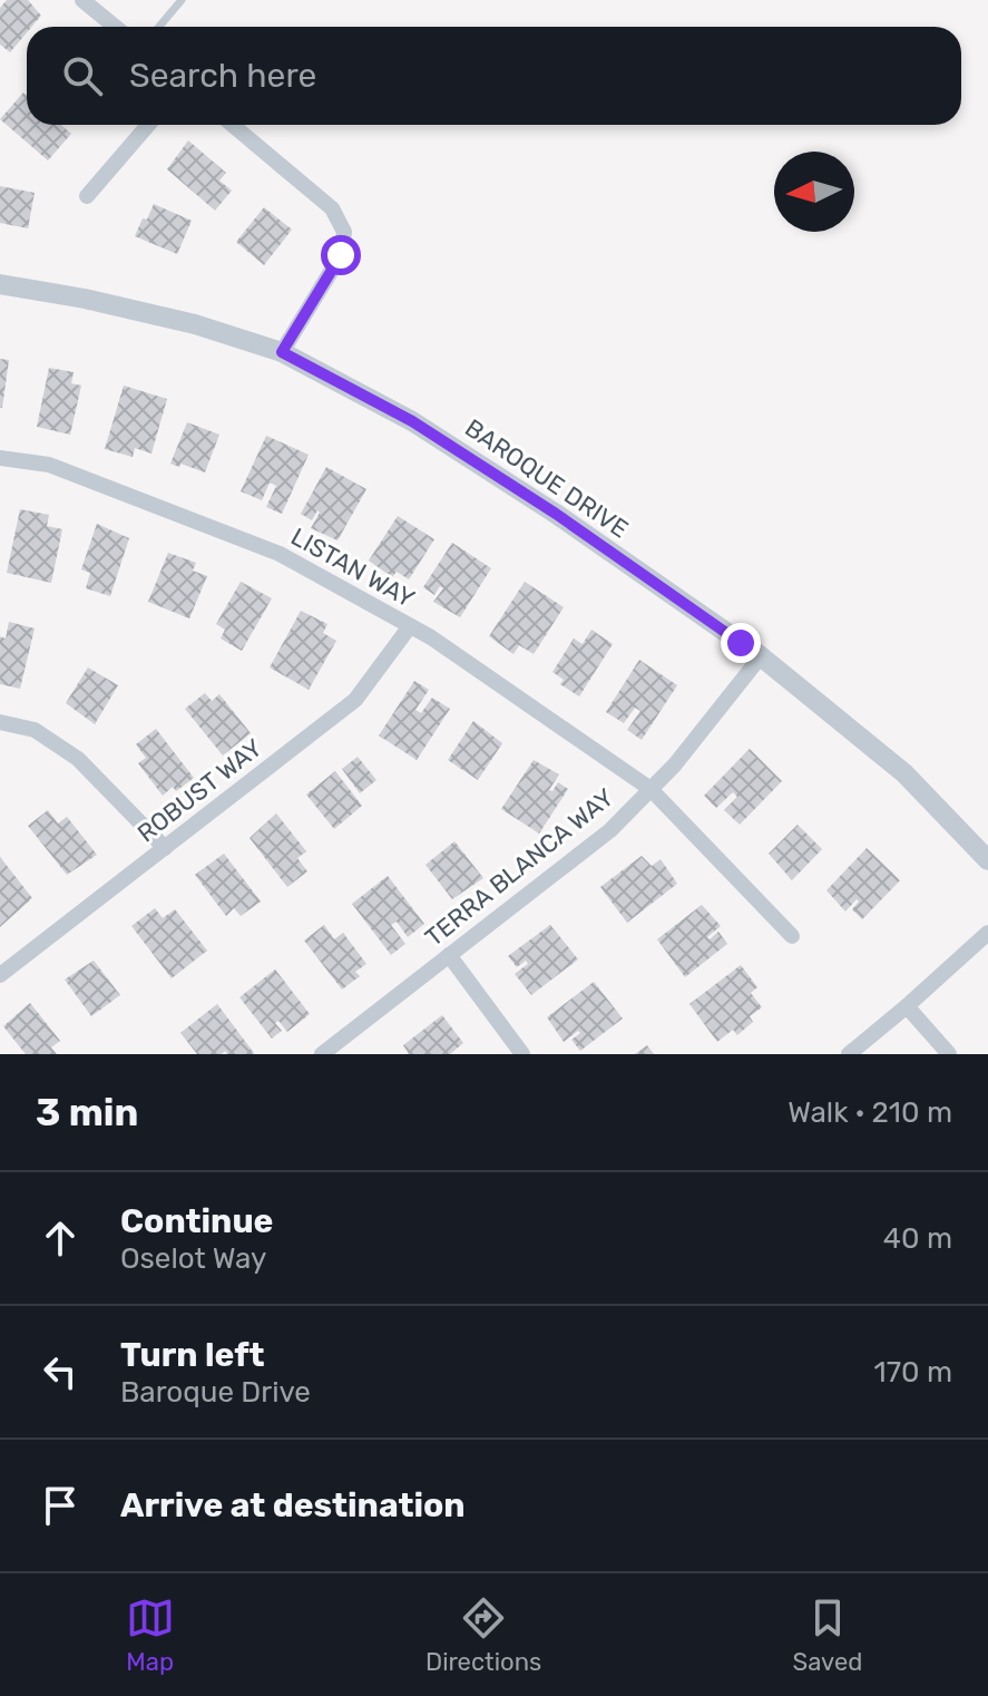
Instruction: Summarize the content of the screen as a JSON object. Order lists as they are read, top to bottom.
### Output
{
  "streets": {
    "street": [
      "BAROQUE DRIVE",
      "LISTAN WAY",
      "ROBUST WAY",
      "TERRA BLANCA WAY"
    ]
  },
  "crossings": [
    ["BAROQUE DRIVE", "TERRA BLANCA WAY"],
    ["LISTAN WAY", "ROBUST WAY"],
    ["LISTAN WAY", "TERRA BLANCA WAY"]
  ],
  "north": "left",
  "page": {
    "search": "Search here",
    "heading": ["3 min", "Walk · 210 m"],
    "list": [
      ["Continue", "Oselot Way", "40 m"],
      ["Turn left", "Baroque Drive", "170 m"],
      "Arrive at destination"
    ],
    "nav": ["Map", "Directions", "Saved"]
  }
}
